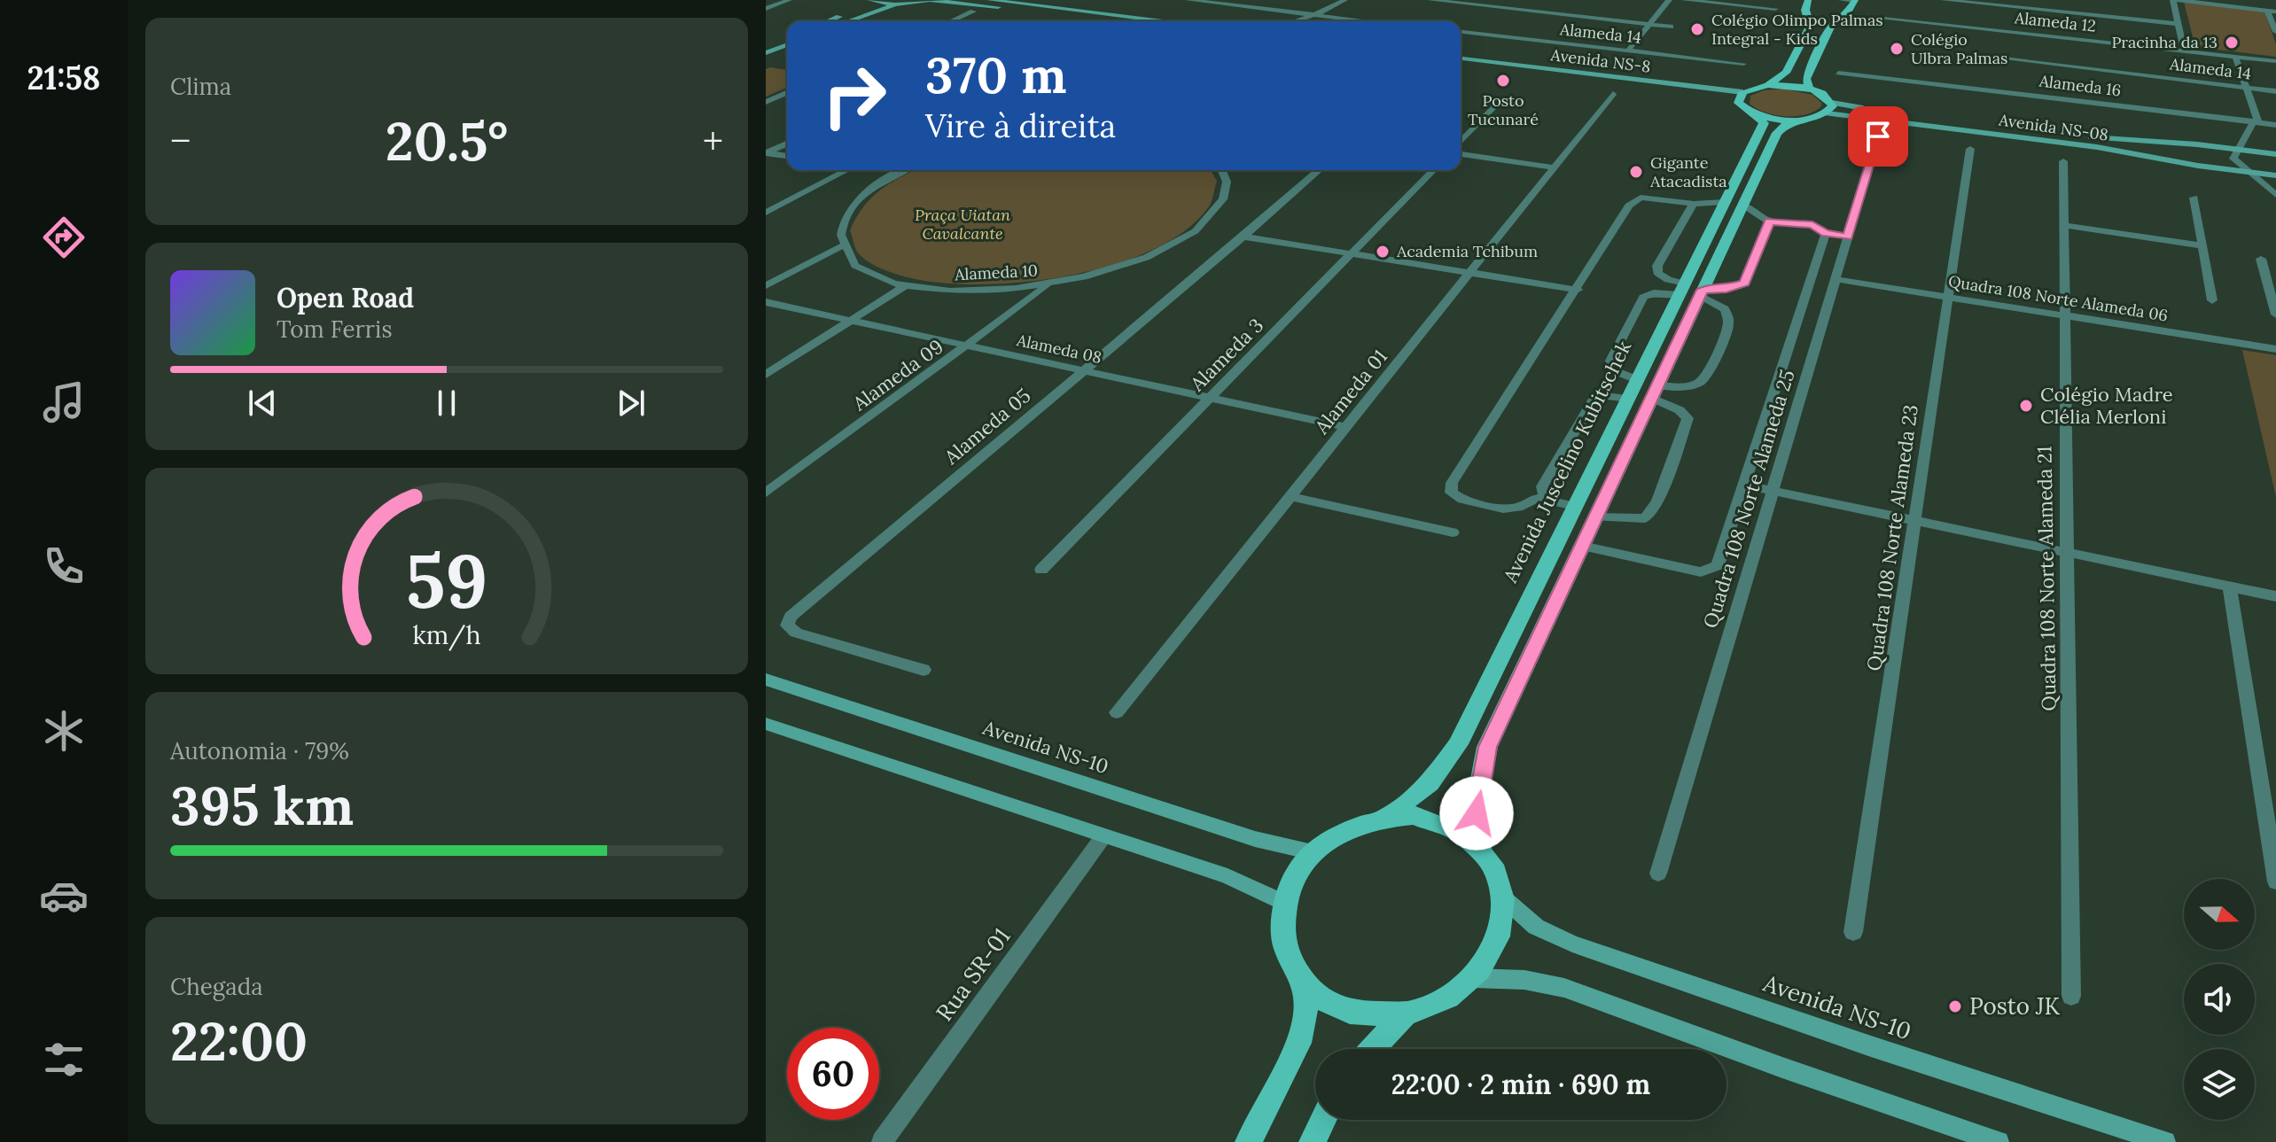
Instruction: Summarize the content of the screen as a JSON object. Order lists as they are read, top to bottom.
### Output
{
  "streets": {
    "main road": ["Avenida Juscelino Kubitschek"],
    "street": [
      "Alameda 12",
      "Alameda 14",
      "Avenida NS-8",
      "Alameda 16",
      "Avenida NS-08",
      "Alameda 10",
      "Quadra 108 Norte Alameda 06",
      "Alameda 08",
      "Alameda 3",
      "Alameda 09",
      "Alameda 01",
      "Alameda 05",
      "Quadra 108 Norte Alameda 25",
      "Quadra 108 Norte Alameda 23",
      "Quadra 108 Norte Alameda 21",
      "Avenida NS-10",
      "Rua SR-01"
    ]
  },
  "crossings": [
    ["Alameda 10", "Alameda 09"],
    ["Quadra 108 Norte Alameda 06", "Quadra 108 Norte Alameda 25"],
    ["Quadra 108 Norte Alameda 06", "Quadra 108 Norte Alameda 23"],
    ["Quadra 108 Norte Alameda 06", "Quadra 108 Norte Alameda 21"],
    ["Alameda 08", "Alameda 3"],
    ["Alameda 08", "Alameda 09"],
    ["Alameda 08", "Alameda 01"],
    ["Alameda 08", "Alameda 05"],
    ["Avenida Juscelino Kubitschek", "Avenida NS-10"]
  ],
  "parks": ["Praça Uiatan Cavalcante"],
  "places": [
    "Colégio Olimpo Palmas Integral - Kids",
    "Pracinha da 13",
    "Colégio Ulbra Palmas",
    "Posto Tucunaré",
    "Gigante Atacadista",
    "Academia Tchibum",
    "Colégio Madre Clélia Merloni",
    "Posto JK"
  ],
  "north": "right",
  "page": {
    "tabs": "21:58",
    "tile": [
      "Clima",
      ["Autonomia · 79%", "395 km"],
      ["Chegada", "22:00"]
    ],
    "turn": ["370 m", "Vire à direita"],
    "heat": ["−", "20.5°", "+"],
    "song": ["Open Road", "Tom Ferris"],
    "limit": "60",
    "trip": "22:00 · 2 min · 690 m",
    "gauge": ["59", "km/h"]
  }
}
